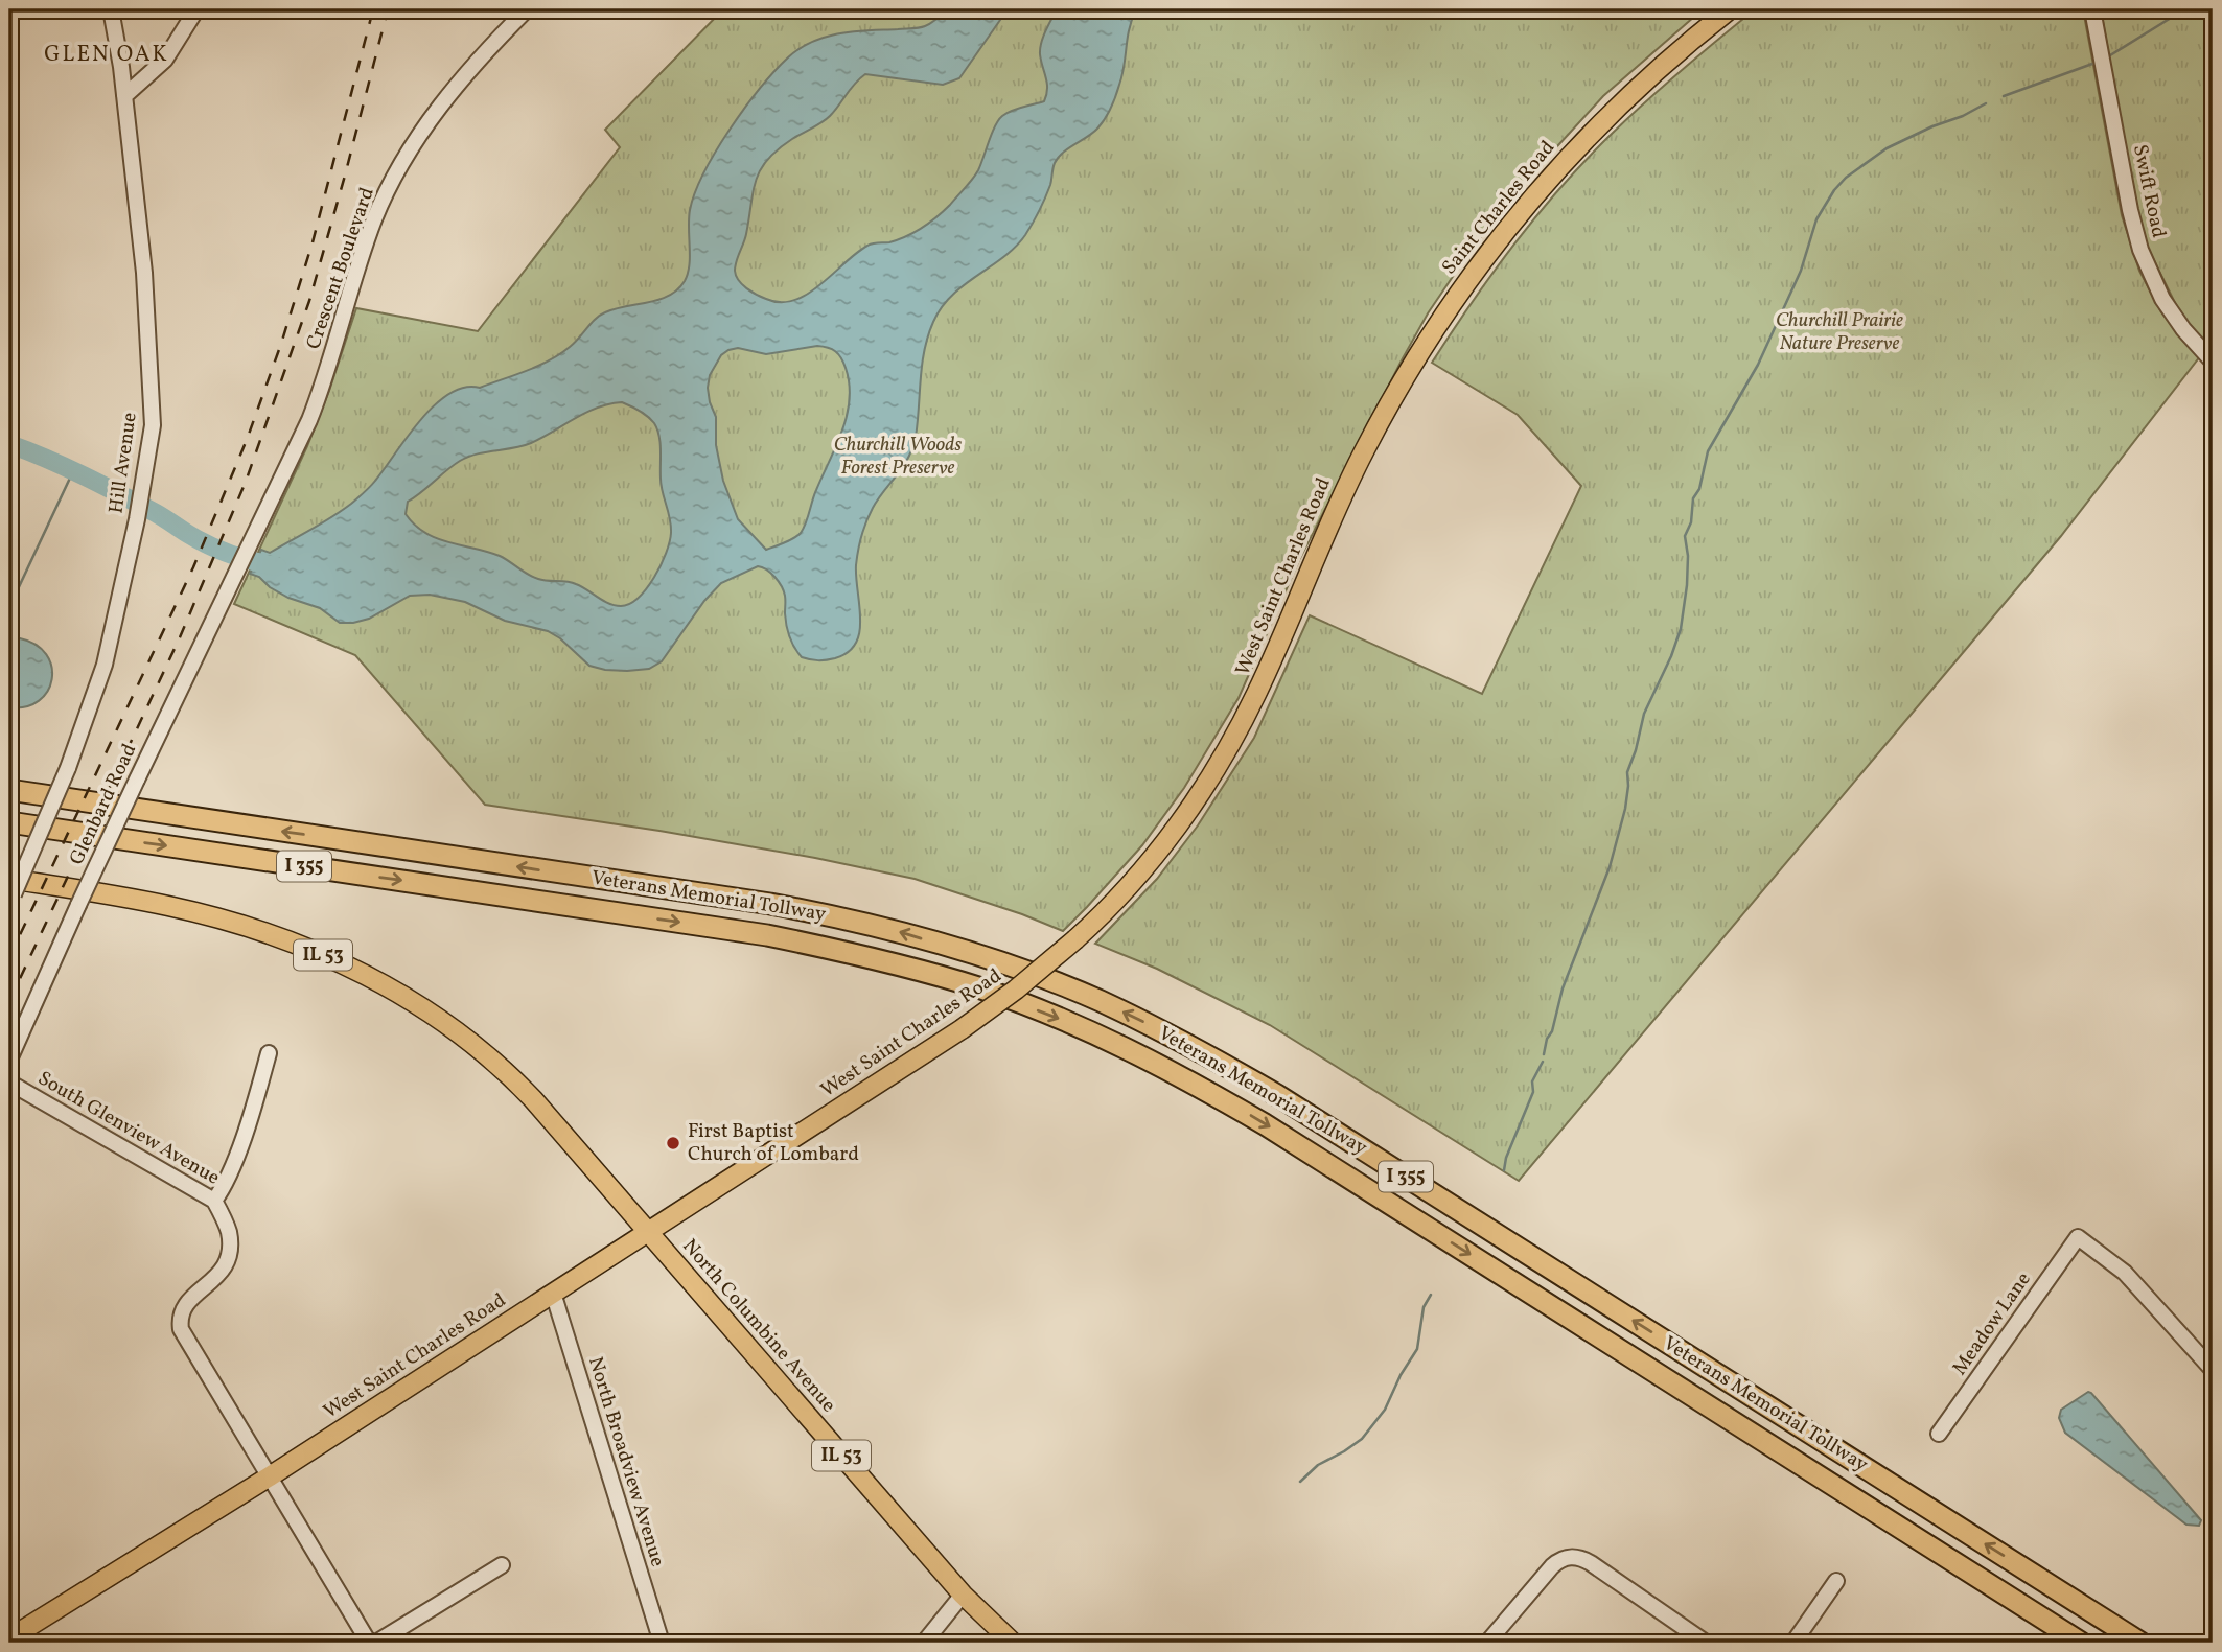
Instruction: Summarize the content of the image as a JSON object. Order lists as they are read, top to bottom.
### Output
{
  "streets": {
    "highway": ["I 355", "Veterans Memorial Tollway"],
    "main road": [
      "Saint Charles Road",
      "West Saint Charles Road",
      "IL 53",
      "North Columbine Avenue"
    ],
    "street": [
      "Swift Road",
      "Crescent Boulevard",
      "Hill Avenue",
      "Glenbard Road",
      "South Glenview Avenue",
      "Meadow Lane",
      "North Broadview Avenue"
    ]
  },
  "crossings": [
    ["Saint Charles Road", "West Saint Charles Road"],
    ["Crescent Boulevard", "Glenbard Road"],
    ["Hill Avenue", "IL 53"],
    ["West Saint Charles Road", "IL 53"],
    ["West Saint Charles Road", "South Glenview Avenue"],
    ["West Saint Charles Road", "North Columbine Avenue"],
    ["West Saint Charles Road", "North Broadview Avenue"],
    ["IL 53", "North Columbine Avenue"]
  ],
  "districts": ["GLEN OAK"],
  "parks": ["Churchill Prairie Nature Preserve", "Churchill Woods Forest Preserve"],
  "places": ["First Baptist Church of Lombard"]
}
